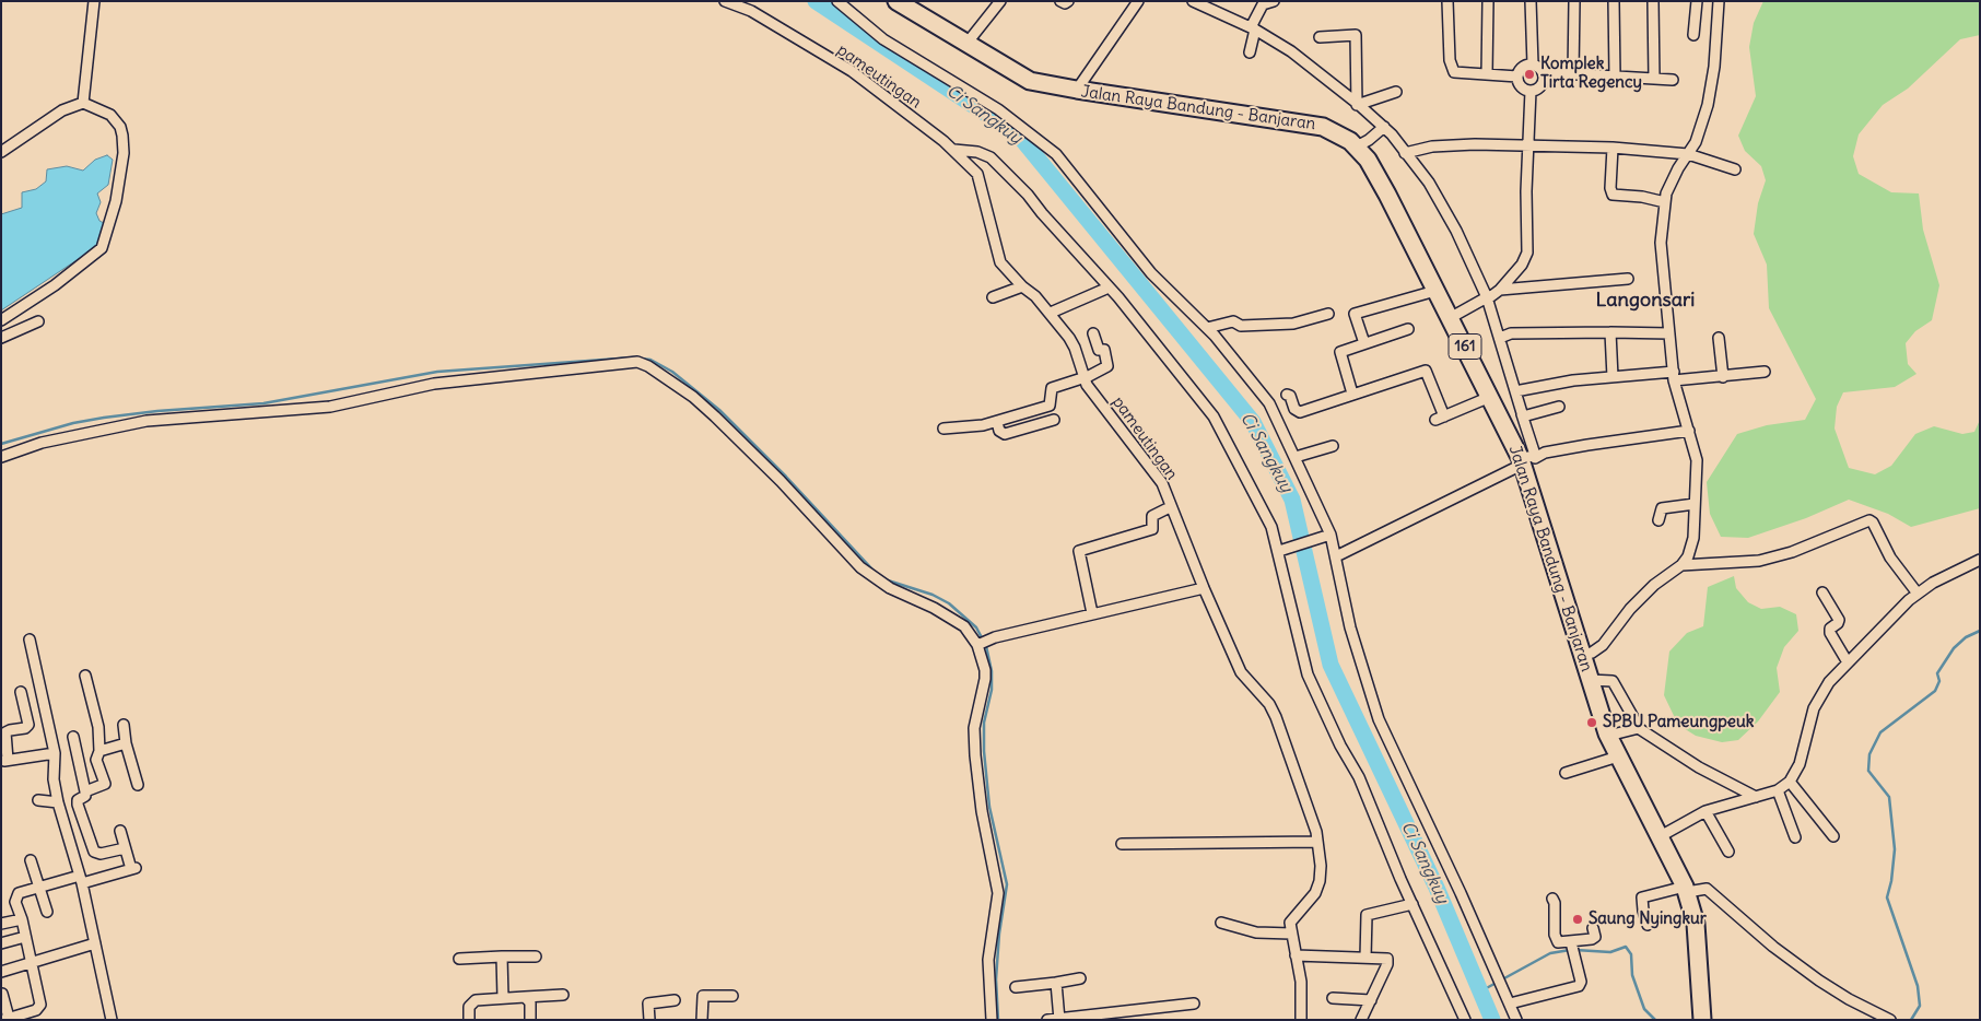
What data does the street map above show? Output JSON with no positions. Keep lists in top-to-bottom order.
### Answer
{
  "streets": {
    "main road": ["Jalan Raya Bandung - Banjaran", "161"],
    "street": ["pameutingan"]
  },
  "districts": ["Langonsari"],
  "water": ["Ci Sangkuy"],
  "places": ["Komplek Tirta Regency", "SPBU Pameungpeuk", "Saung Nyingkur"]
}
